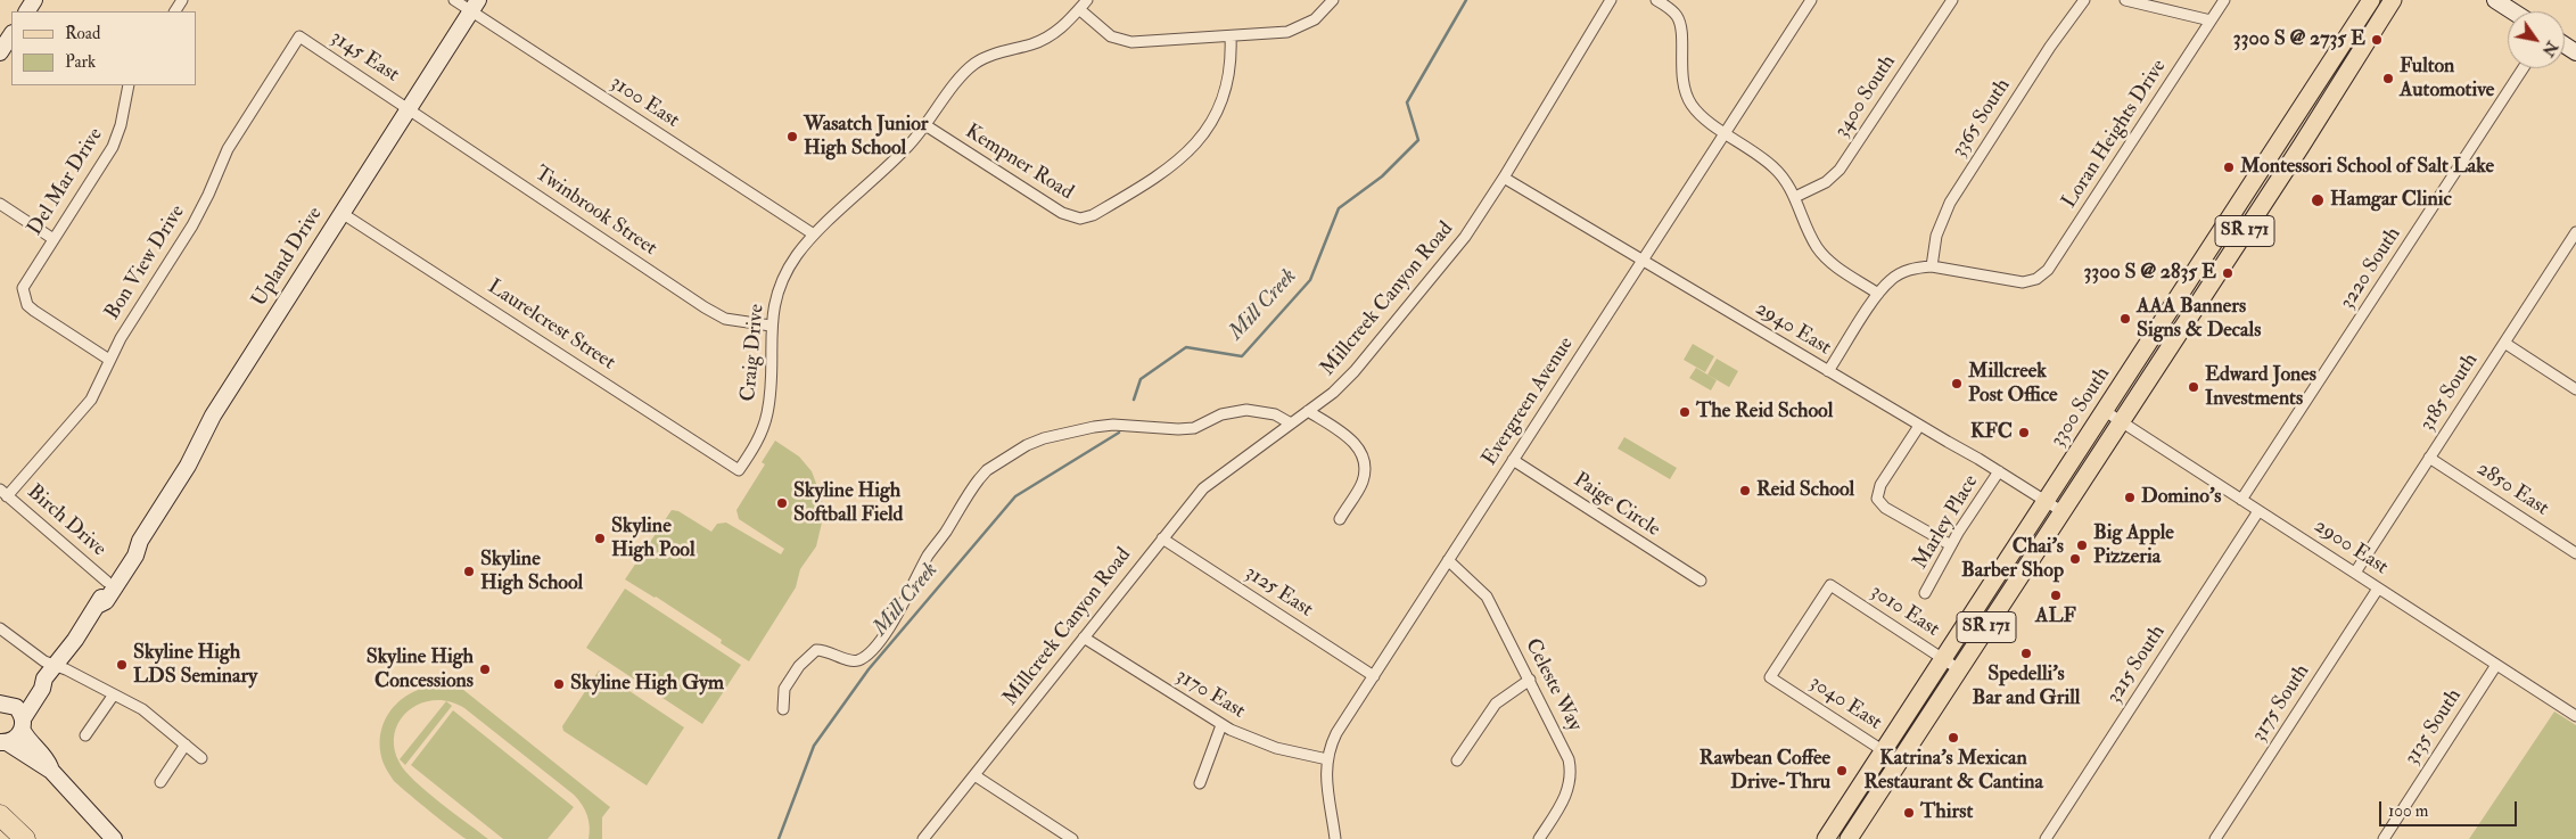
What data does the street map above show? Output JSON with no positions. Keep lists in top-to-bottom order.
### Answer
{
  "streets": {
    "main road": ["SR 171", "3300 South"],
    "street": [
      "3145 East",
      "3400 South",
      "3100 East",
      "3365 South",
      "Loran Heights Drive",
      "Kempner Road",
      "Del Mar Drive",
      "Twinbrook Street",
      "Upland Drive",
      "Bon View Drive",
      "3220 South",
      "Millcreek Canyon Road",
      "Laurelcrest Street",
      "2940 East",
      "Craig Drive",
      "3185 South",
      "Evergreen Avenue",
      "2850 East",
      "Paige Circle",
      "Birch Drive",
      "Marley Place",
      "2900 East",
      "3125 East",
      "3010 East",
      "3215 South",
      "Celeste Way",
      "3170 East",
      "3040 East",
      "3175 South",
      "3135 South"
    ]
  },
  "crossings": [
    ["3145 East", "Twinbrook Street"],
    ["3145 East", "Upland Drive"],
    ["3145 East", "Bon View Drive"],
    ["3100 East", "Upland Drive"],
    ["3100 East", "Craig Drive"],
    ["3365 South", "Loran Heights Drive"],
    ["Kempner Road", "Craig Drive"],
    ["Del Mar Drive", "Bon View Drive"],
    ["Twinbrook Street", "Upland Drive"],
    ["Twinbrook Street", "Craig Drive"],
    ["Upland Drive", "Laurelcrest Street"],
    ["Upland Drive", "Birch Drive"],
    ["Bon View Drive", "Birch Drive"],
    ["3220 South", "2900 East"],
    ["Millcreek Canyon Road", "2940 East"],
    ["Millcreek Canyon Road", "3125 East"],
    ["Millcreek Canyon Road", "3170 East"],
    ["Laurelcrest Street", "Craig Drive"],
    ["2940 East", "Evergreen Avenue"],
    ["2940 East", "3300 South"],
    ["2940 East", "Marley Place"],
    ["3185 South", "2850 East"],
    ["3185 South", "2900 East"],
    ["Evergreen Avenue", "Paige Circle"],
    ["Evergreen Avenue", "3125 East"],
    ["Evergreen Avenue", "Celeste Way"],
    ["Evergreen Avenue", "3170 East"],
    ["3300 South", "2900 East"],
    ["3300 South", "3010 East"],
    ["3300 South", "3040 East"],
    ["2900 East", "3215 South"],
    ["2900 East", "3175 South"],
    ["2900 East", "3135 South"],
    ["3010 East", "3040 East"]
  ],
  "water": ["Mill Creek"],
  "places": [
    "3300 S @ 2735 E",
    "Fulton Automotive",
    "Wasatch Junior High School",
    "Montessori School of Salt Lake",
    "Hamgar Clinic",
    "3300 S @ 2835 E",
    "AAA Banners Signs & Decals",
    "Millcreek Post Office",
    "Edward Jones Investments",
    "The Reid School",
    "KFC",
    "Reid School",
    "Domino's",
    "Skyline High Softball Field",
    "Skyline High Pool",
    "Big Apple Pizzeria",
    "Chai's Barber Shop",
    "Skyline High School",
    "ALF",
    "Spedelli's Bar and Grill",
    "Skyline High LDS Seminary",
    "Skyline High Concessions",
    "Skyline High Gym",
    "Katrina's Mexican Restaurant & Cantina",
    "Rawbean Coffee Drive-Thru",
    "Thirst"
  ],
  "legend": ["Road", "Park"],
  "scale_bar": "100 m",
  "north": "bottom right"
}
